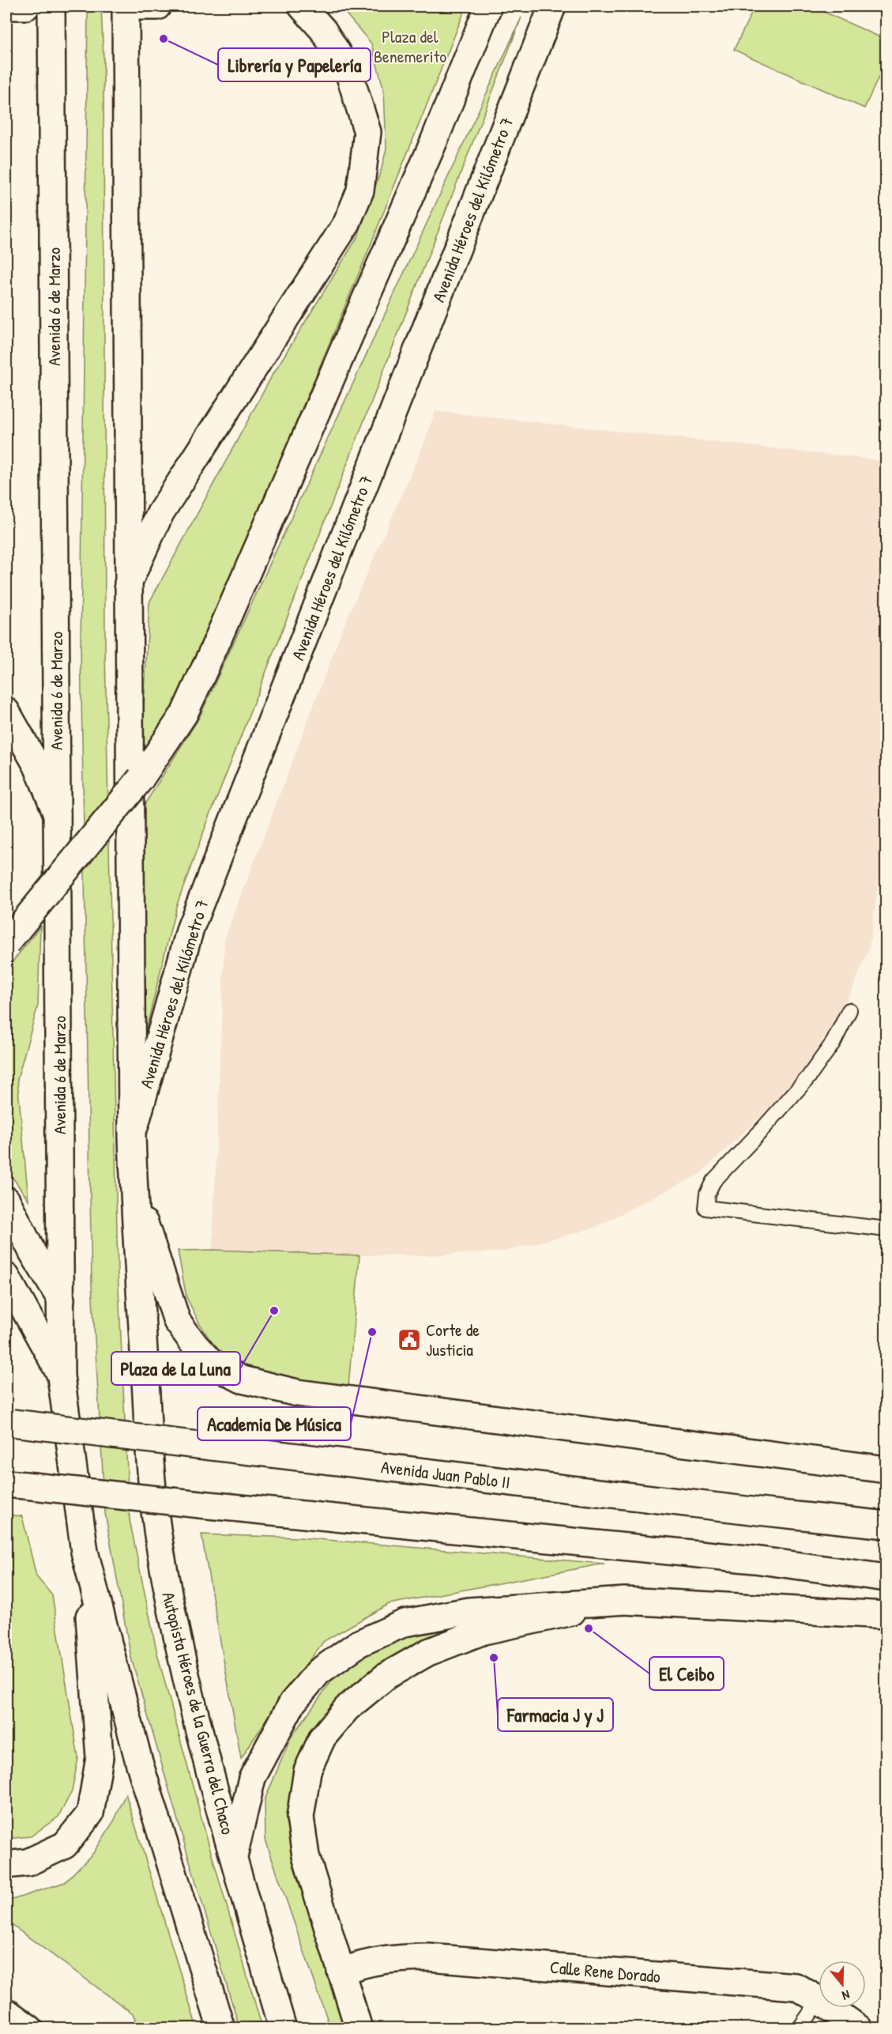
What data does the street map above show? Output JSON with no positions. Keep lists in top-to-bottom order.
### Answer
{
  "streets": {
    "main road": [
      "Avenida Héroes del Kilómetro 7",
      "Avenida 6 de Marzo",
      "Avenida Juan Pablo II",
      "Autopista Héroes de la Guerra del Chaco",
      "Calle Rene Dorado"
    ]
  },
  "parks": ["Plaza del Benemerito"],
  "places": {
    "other": [
      "Librería y Papelería",
      "Plaza de La Luna",
      "Academia De Música",
      "El Ceibo",
      "Farmacia J y J"
    ],
    "public building": ["Corte de Justicia"]
  },
  "north": "bottom"
}
